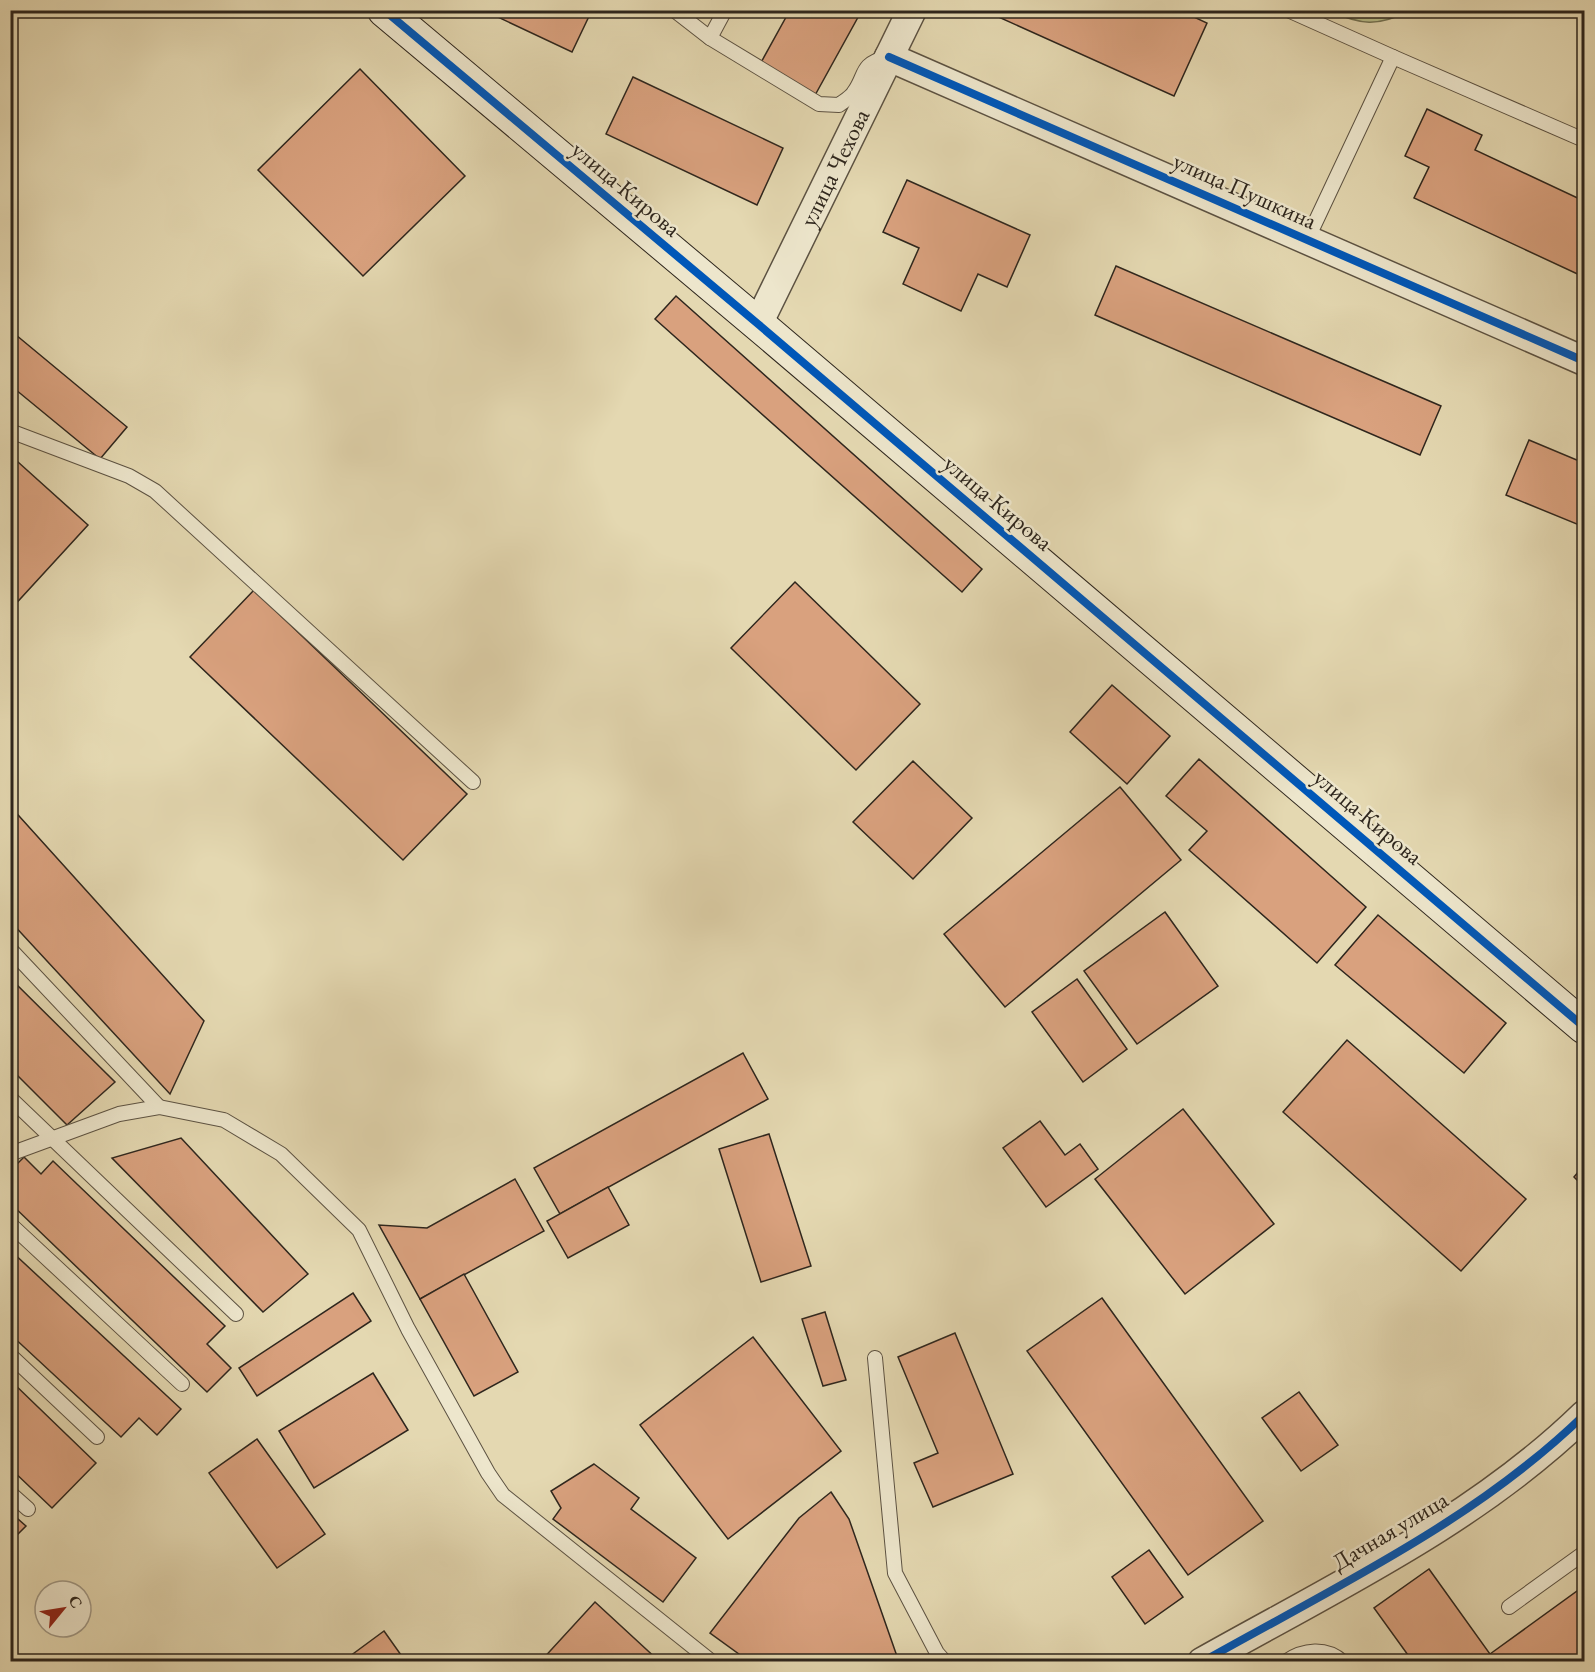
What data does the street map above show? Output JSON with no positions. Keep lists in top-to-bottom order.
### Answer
{
  "streets": {
    "street": [
      "улица Чехова",
      "улица Кирова",
      "улица Пушкина",
      "Дачная улица"
    ]
  },
  "crossings": [
    ["улица Чехова", "улица Кирова"],
    ["улица Чехова", "улица Пушкина"]
  ],
  "north": "top right"
}
